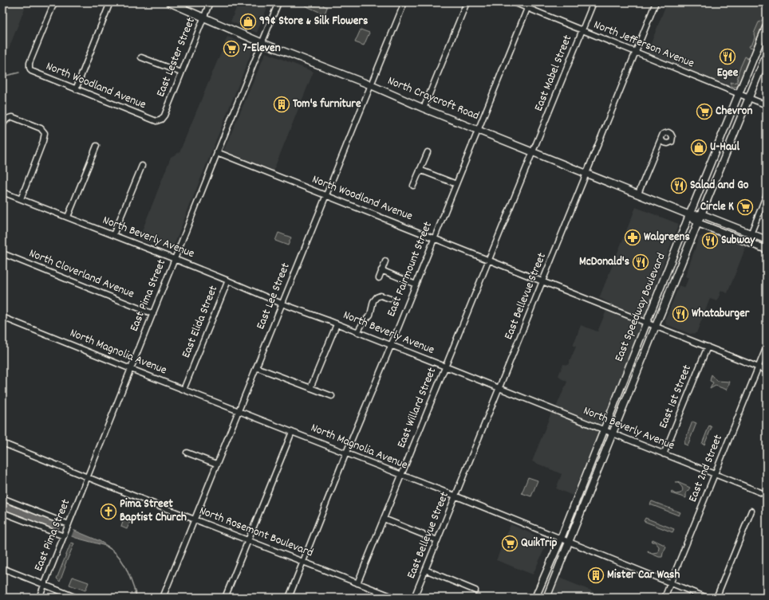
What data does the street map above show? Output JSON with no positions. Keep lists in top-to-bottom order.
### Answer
{
  "streets": {
    "main road": ["North Craycroft Road", "East Speedway Boulevard"],
    "street": [
      "North Jefferson Avenue",
      "East Lester Street",
      "East Mabel Street",
      "North Woodland Avenue",
      "North Beverly Avenue",
      "East Fairmount Street",
      "North Cloverland Avenue",
      "East Pima Street",
      "East Lee Street",
      "East Bellevue Street",
      "East Elida Street",
      "North Magnolia Avenue",
      "East 1st Street",
      "East Willard Street",
      "East 2nd Street",
      "North Rosemont Boulevard"
    ]
  },
  "crossings": [
    ["North Jefferson Avenue", "East Mabel Street"],
    ["North Jefferson Avenue", "East Fairmount Street"],
    ["North Jefferson Avenue", "East Bellevue Street"],
    ["North Jefferson Avenue", "East Speedway Boulevard"],
    ["East Lester Street", "North Woodland Avenue"],
    ["East Lester Street", "North Craycroft Road"],
    ["East Mabel Street", "North Craycroft Road"],
    ["East Mabel Street", "East Willard Street"],
    ["North Woodland Avenue", "East Fairmount Street"],
    ["North Woodland Avenue", "East Pima Street"],
    ["North Woodland Avenue", "East Lee Street"],
    ["North Woodland Avenue", "East Bellevue Street"],
    ["North Woodland Avenue", "East Speedway Boulevard"],
    ["North Woodland Avenue", "East 1st Street"],
    ["North Woodland Avenue", "East Willard Street"],
    ["North Woodland Avenue", "East 2nd Street"],
    ["North Craycroft Road", "East Fairmount Street"],
    ["North Craycroft Road", "East Pima Street"],
    ["North Craycroft Road", "East Lee Street"],
    ["North Craycroft Road", "East Bellevue Street"],
    ["North Craycroft Road", "East Speedway Boulevard"],
    ["North Craycroft Road", "East Willard Street"],
    ["North Beverly Avenue", "East Fairmount Street"],
    ["North Beverly Avenue", "East Pima Street"],
    ["North Beverly Avenue", "East Lee Street"],
    ["North Beverly Avenue", "East Bellevue Street"],
    ["North Beverly Avenue", "East Speedway Boulevard"],
    ["North Beverly Avenue", "East Elida Street"],
    ["North Beverly Avenue", "East 1st Street"],
    ["North Beverly Avenue", "East Willard Street"],
    ["North Beverly Avenue", "East 2nd Street"],
    ["East Fairmount Street", "North Magnolia Avenue"],
    ["East Fairmount Street", "North Rosemont Boulevard"],
    ["North Cloverland Avenue", "East Pima Street"],
    ["East Pima Street", "North Magnolia Avenue"],
    ["East Pima Street", "North Rosemont Boulevard"],
    ["East Lee Street", "North Magnolia Avenue"],
    ["East Lee Street", "North Rosemont Boulevard"],
    ["East Bellevue Street", "North Magnolia Avenue"],
    ["East Speedway Boulevard", "North Magnolia Avenue"],
    ["East Elida Street", "North Magnolia Avenue"],
    ["North Magnolia Avenue", "East Willard Street"],
    ["North Magnolia Avenue", "East 2nd Street"],
    ["East Willard Street", "North Rosemont Boulevard"]
  ],
  "places": {
    "shop": ["99¢ Store & Silk Flowers", "U-Haul"],
    "supermarket": [
      "7-Eleven",
      "Chevron",
      "Circle K",
      "QuikTrip"
    ],
    "restaurant": [
      "Egee",
      "Salad and Go",
      "Subway",
      "McDonald's",
      "Whataburger"
    ],
    "building": ["Tom's furniture", "Mister Car Wash"],
    "pharmacy": ["Walgreens"],
    "church": ["Pima Street Baptist Church"]
  }
}
